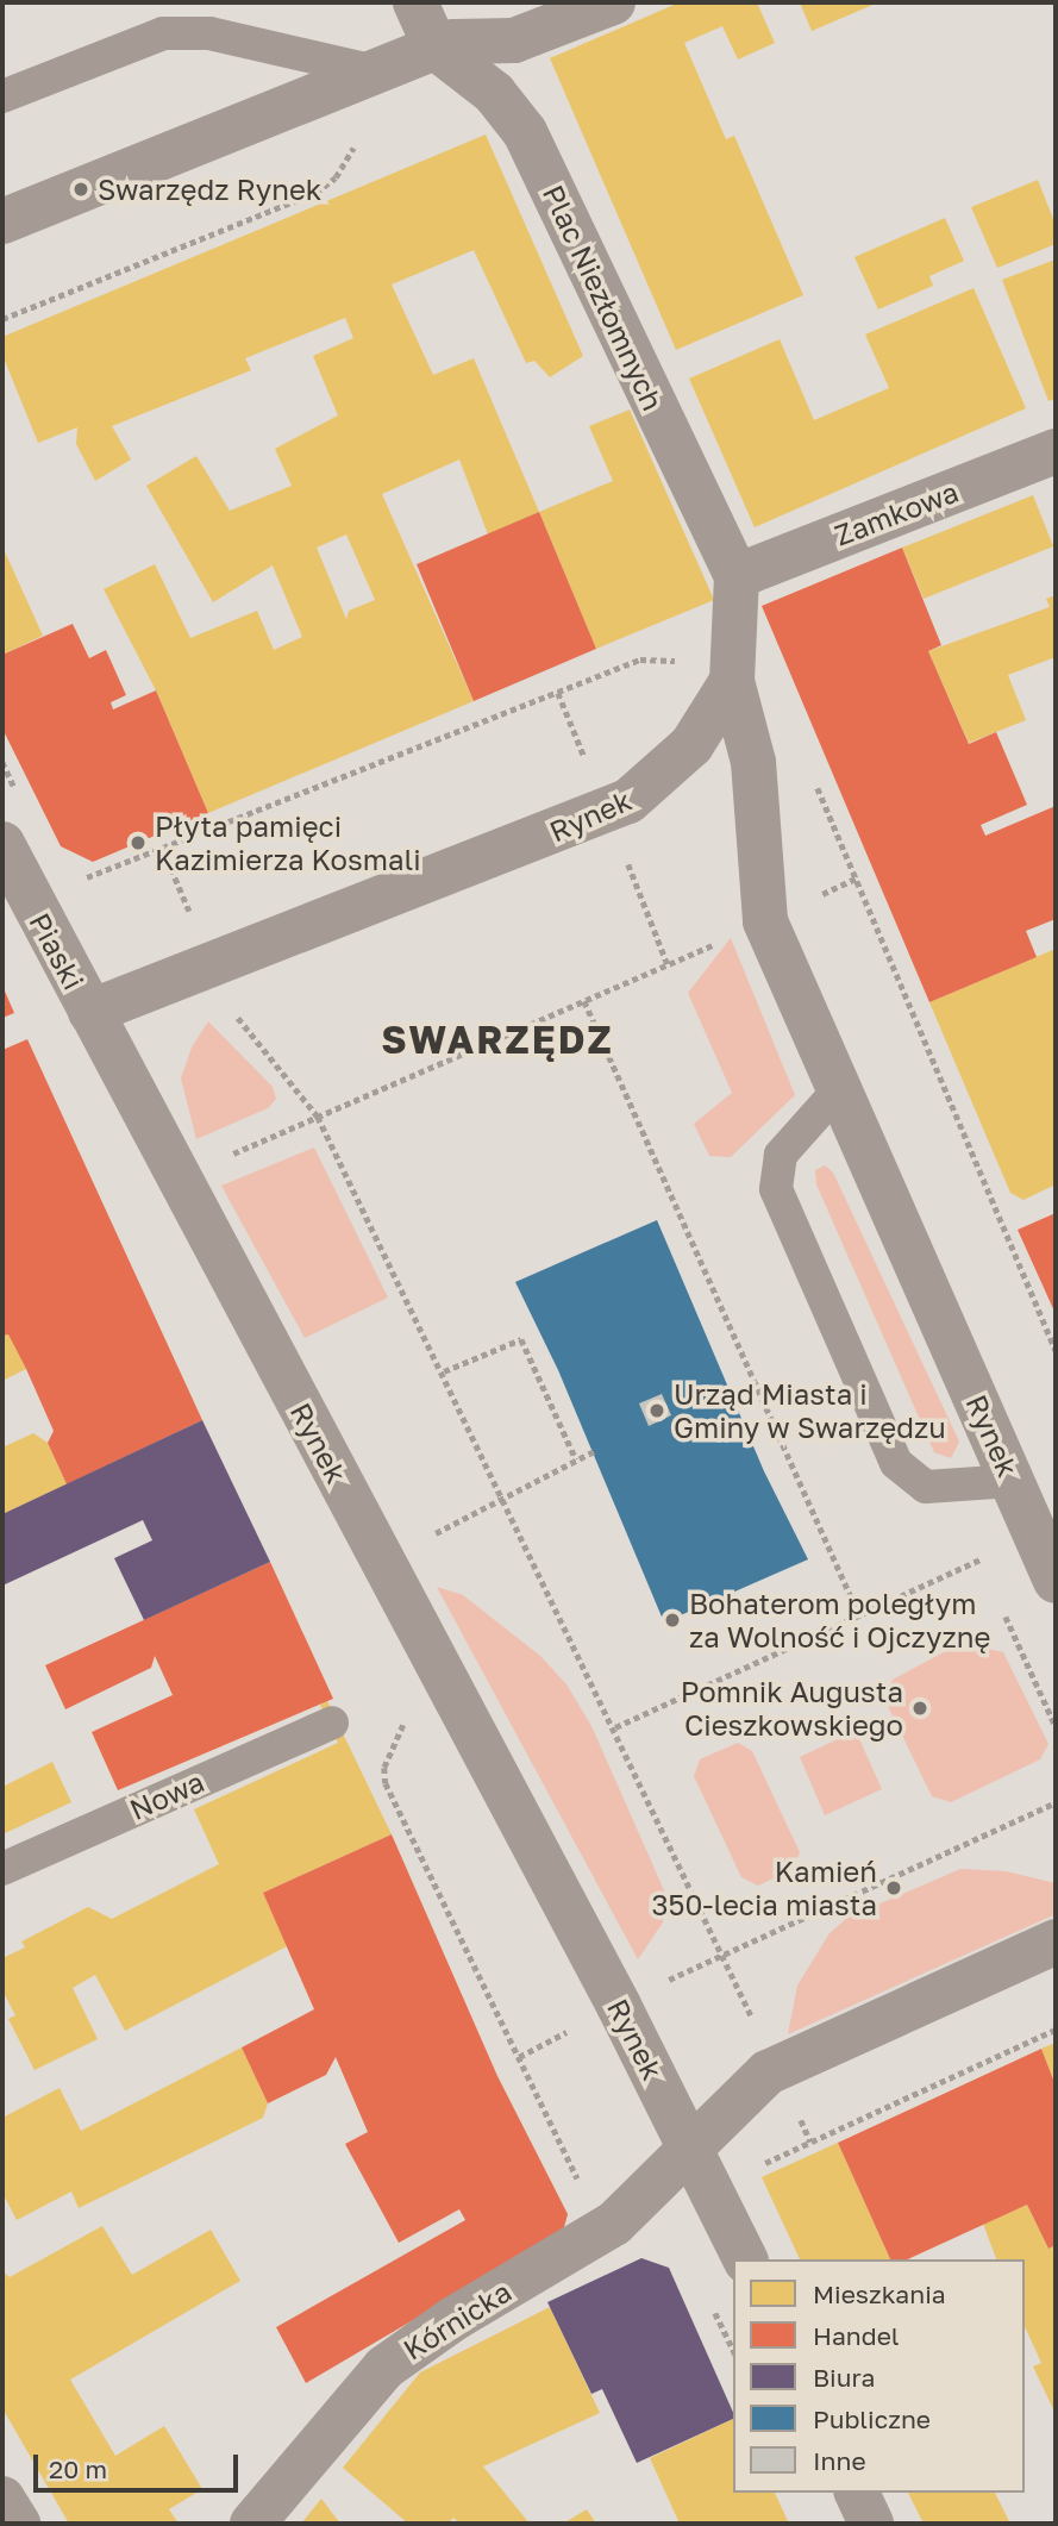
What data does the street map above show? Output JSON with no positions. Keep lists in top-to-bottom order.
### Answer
{
  "streets": {
    "street": [
      "Plac Niezłomnych",
      "Zamkowa",
      "Rynek",
      "Piaski",
      "Kórnicka"
    ],
    "lane": ["Nowa"]
  },
  "crossings": [
    ["Plac Niezłomnych", "Zamkowa"],
    ["Plac Niezłomnych", "Rynek"],
    ["Zamkowa", "Rynek"],
    ["Rynek", "Piaski"],
    ["Rynek", "Kórnicka"]
  ],
  "districts": ["SWARZĘDZ"],
  "places": [
    "Swarzędz Rynek",
    "Płyta pamięci Kazimierza Kosmali",
    "Urząd Miasta i Gminy w Swarzędzu",
    "Bohaterom poległym za Wolność i Ojczyznę",
    "Pomnik Augusta Cieszkowskiego",
    "Kamień 350-lecia miasta"
  ],
  "legend": [
    "Mieszkania",
    "Handel",
    "Biura",
    "Publiczne",
    "Inne"
  ],
  "scale_bar": "20 m"
}
